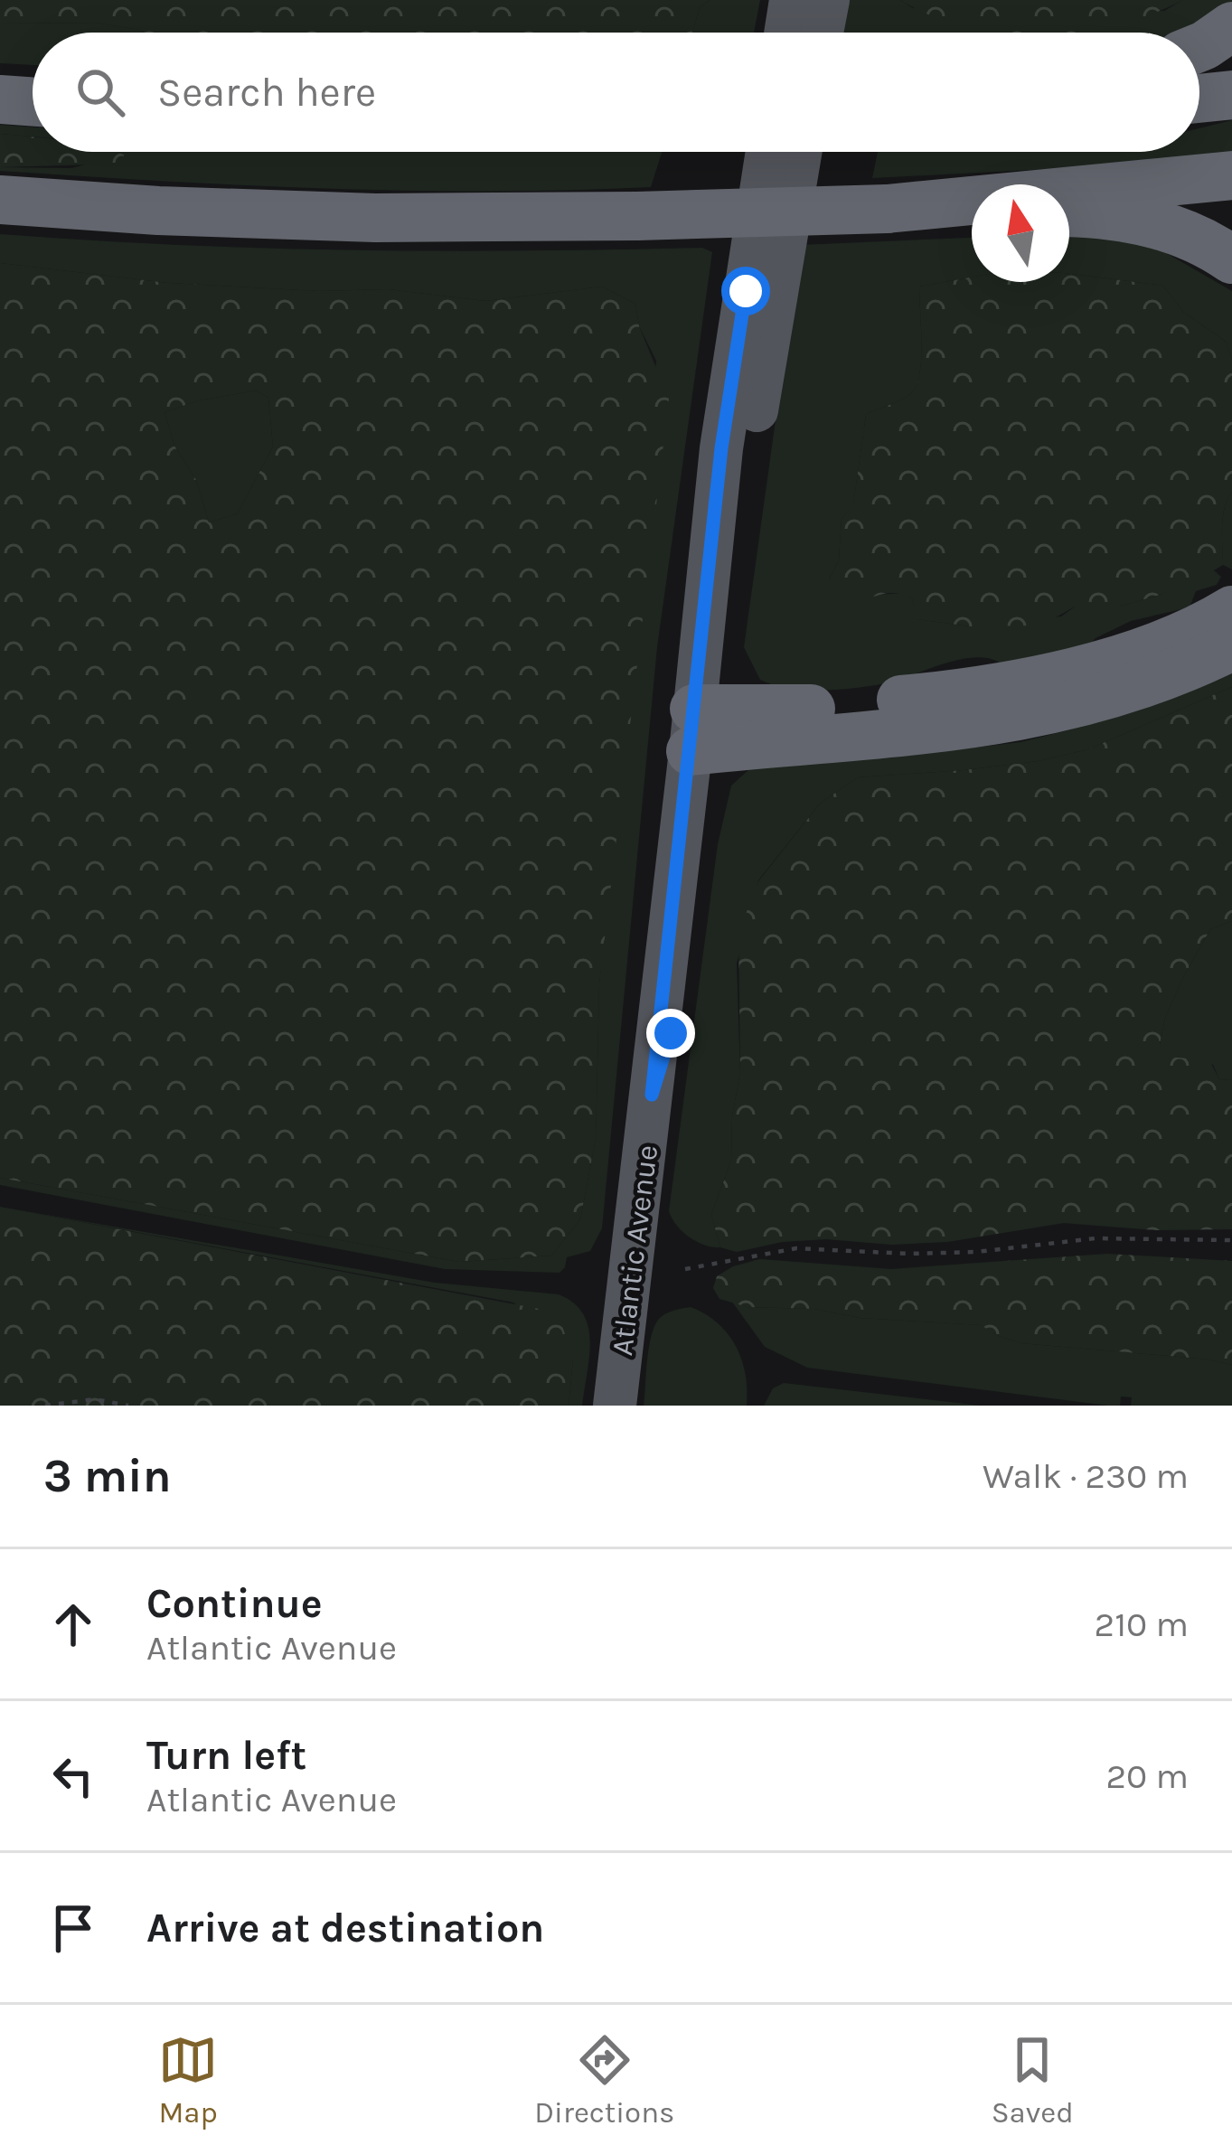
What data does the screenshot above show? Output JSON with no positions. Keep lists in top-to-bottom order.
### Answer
{
  "streets": {
    "main road": ["Atlantic Avenue"]
  },
  "north": "top",
  "page": {
    "search": "Search here",
    "heading": ["3 min", "Walk · 230 m"],
    "list": [
      ["Continue", "Atlantic Avenue", "210 m"],
      ["Turn left", "Atlantic Avenue", "20 m"],
      "Arrive at destination"
    ],
    "nav": ["Map", "Directions", "Saved"]
  }
}
